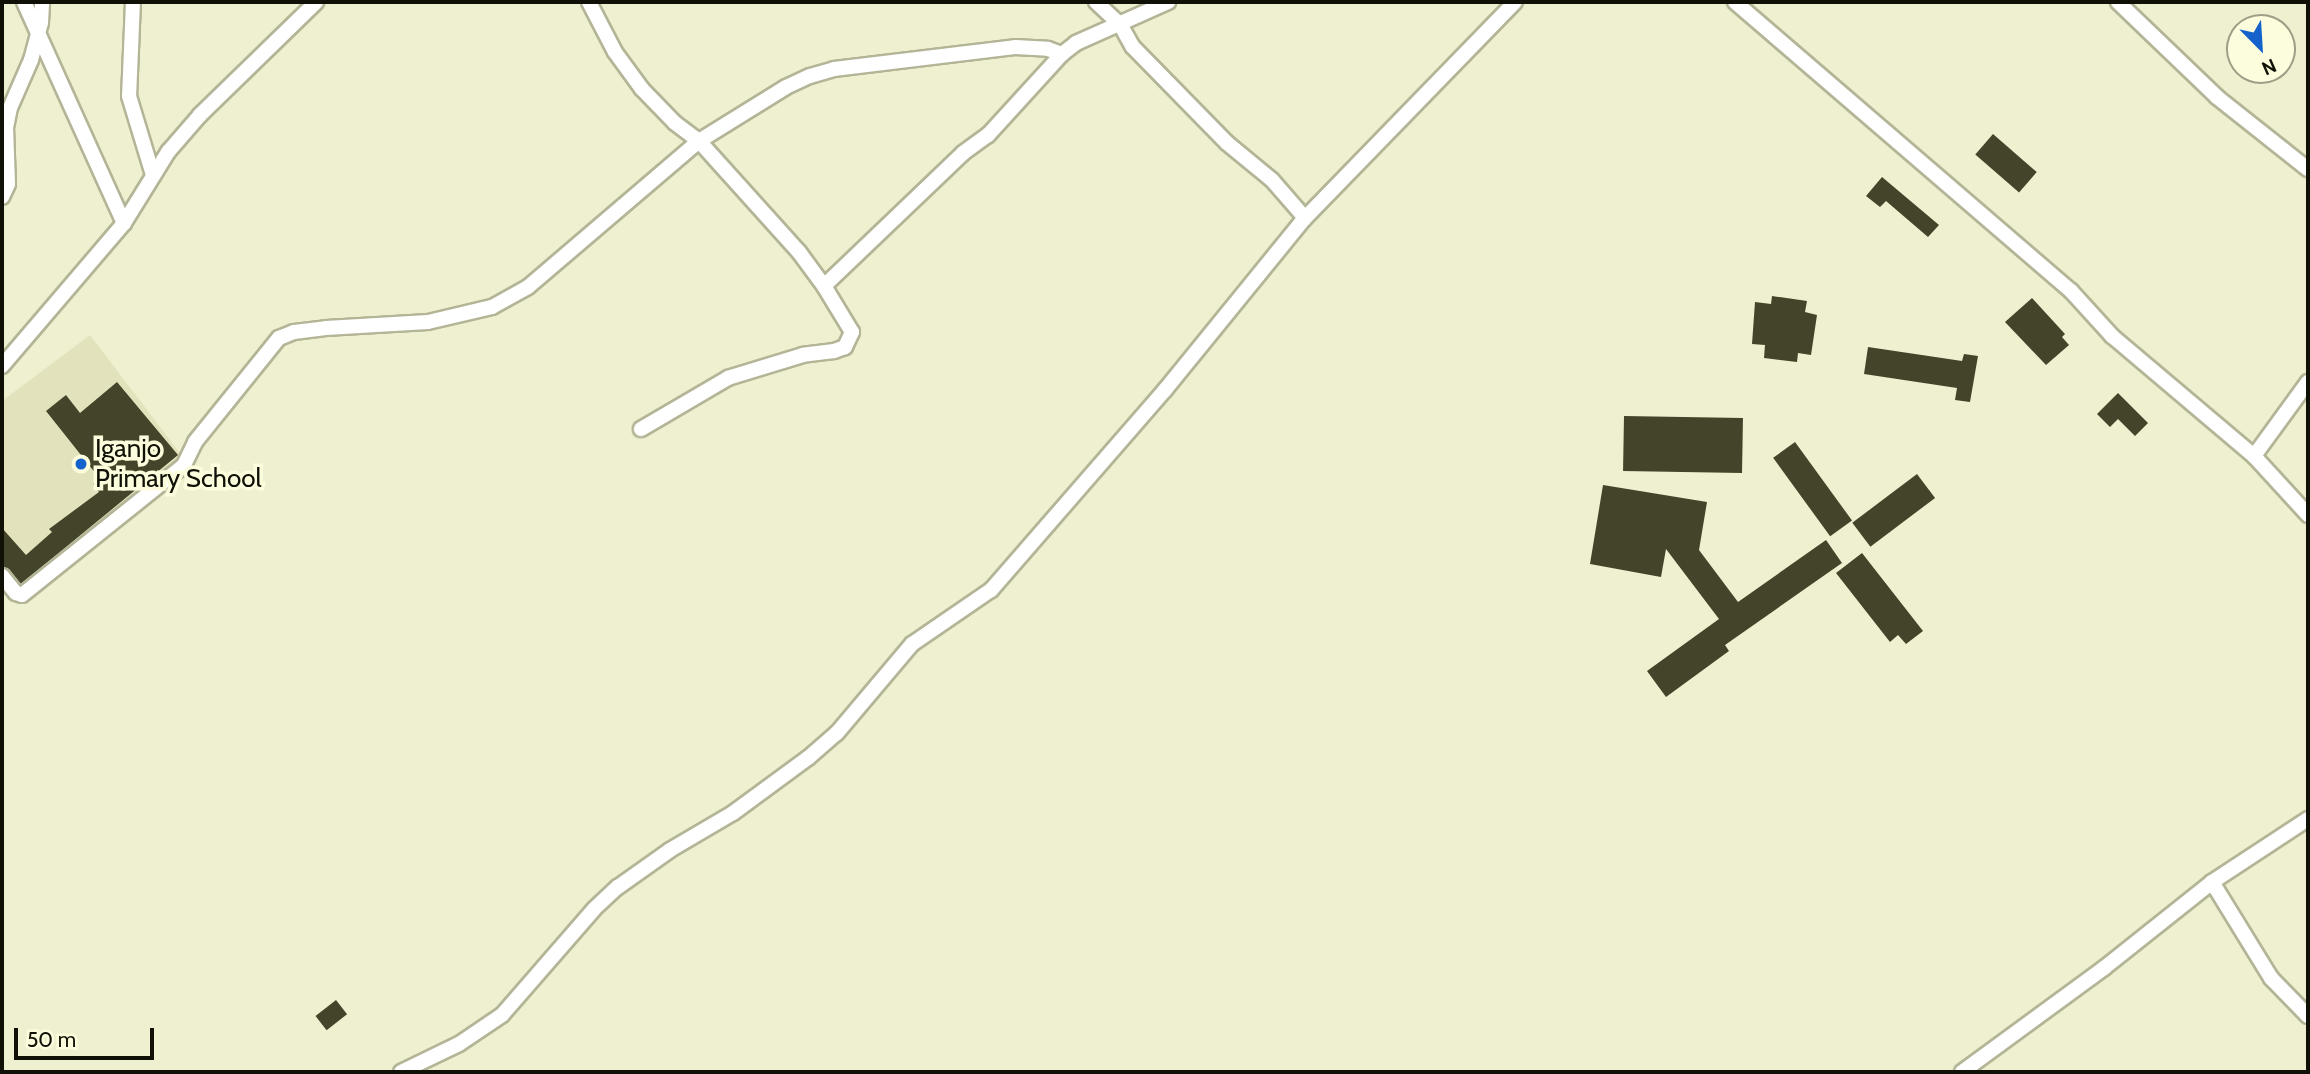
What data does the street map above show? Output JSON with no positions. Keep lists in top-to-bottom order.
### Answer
{
  "places": ["Iganjo Primary School"],
  "scale_bar": "50 m",
  "north": "bottom right"
}
